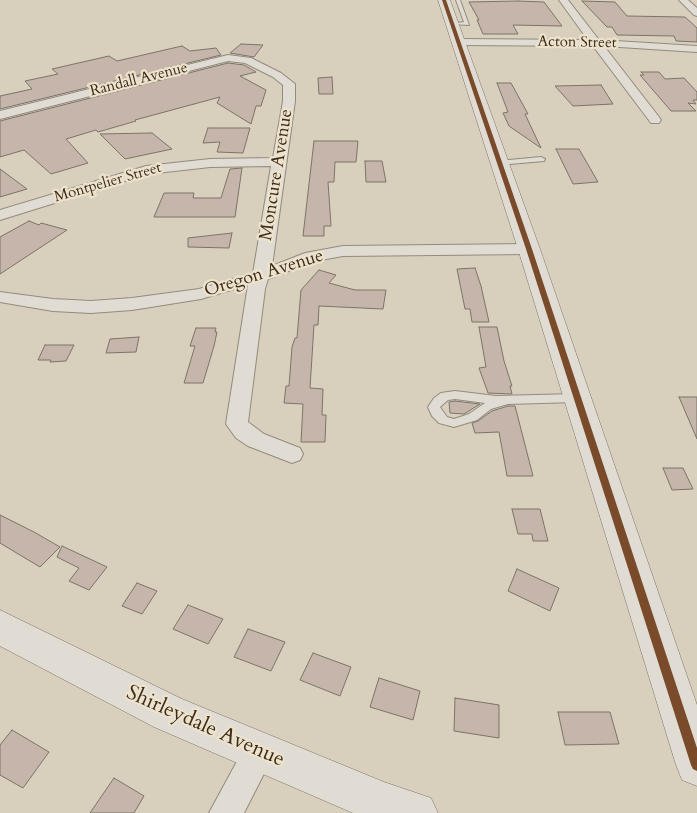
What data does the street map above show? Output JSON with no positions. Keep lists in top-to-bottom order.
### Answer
{
  "streets": {
    "main road": ["Shirleydale Avenue"],
    "street": [
      "Acton Street",
      "Randall Avenue",
      "Moncure Avenue",
      "Montpelier Street",
      "Oregon Avenue"
    ]
  },
  "crossings": [
    ["Randall Avenue", "Moncure Avenue"],
    ["Moncure Avenue", "Montpelier Street"],
    ["Moncure Avenue", "Oregon Avenue"]
  ]
}
